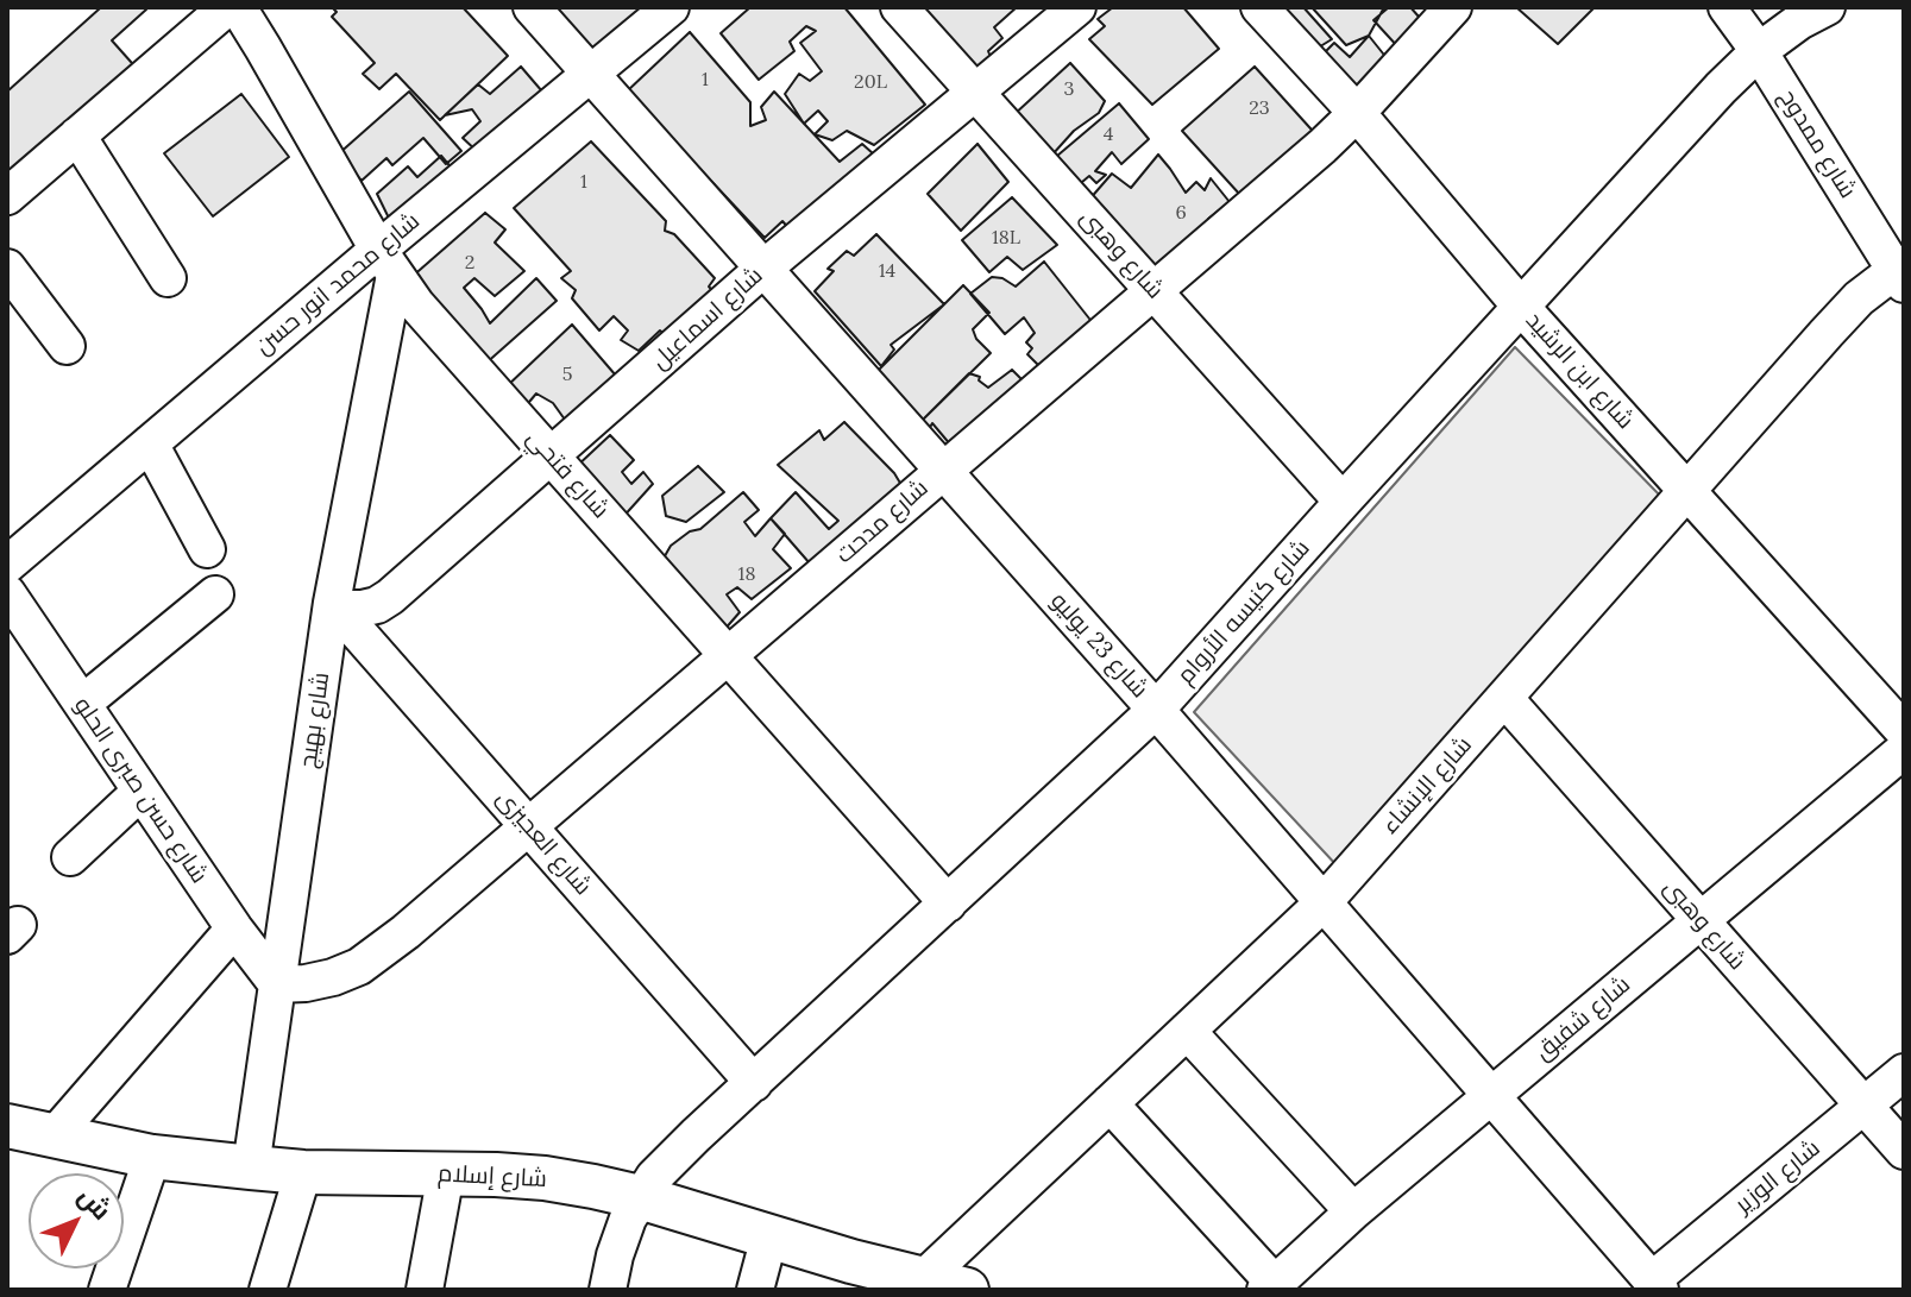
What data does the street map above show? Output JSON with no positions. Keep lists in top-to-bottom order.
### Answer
{
  "streets": {
    "street": [
      "شارع ممدوح",
      "شارع وهبى",
      "شارع محمد انور حسن",
      "شارع اسماعيل",
      "شارع ابن الرشيد",
      "شارع فتحي",
      "شارع مدحت",
      "شارع كنيسه الأروام",
      "شارع 23 يوليو",
      "شارع بهيج",
      "شارع الإنشاء",
      "شارع حسن صبرى الحلو",
      "شارع العجيزى",
      "شارع شفيق",
      "شارع إسلام",
      "شارع الوزير"
    ]
  },
  "crossings": [
    ["شارع ممدوح", "شارع كنيسه الأروام"],
    ["شارع ممدوح", "شارع الإنشاء"],
    ["شارع وهبى", "شارع اسماعيل"],
    ["شارع وهبى", "شارع مدحت"],
    ["شارع وهبى", "شارع كنيسه الأروام"],
    ["شارع وهبى", "شارع الإنشاء"],
    ["شارع وهبى", "شارع شفيق"],
    ["شارع وهبى", "شارع الوزير"],
    ["شارع محمد انور حسن", "شارع فتحي"],
    ["شارع محمد انور حسن", "شارع 23 يوليو"],
    ["شارع محمد انور حسن", "شارع بهيج"],
    ["شارع اسماعيل", "شارع فتحي"],
    ["شارع اسماعيل", "شارع 23 يوليو"],
    ["شارع اسماعيل", "شارع بهيج"],
    ["شارع اسماعيل", "شارع العجيزى"],
    ["شارع ابن الرشيد", "شارع مدحت"],
    ["شارع ابن الرشيد", "شارع كنيسه الأروام"],
    ["شارع ابن الرشيد", "شارع الإنشاء"],
    ["شارع فتحي", "شارع مدحت"],
    ["شارع فتحي", "شارع كنيسه الأروام"],
    ["شارع فتحي", "شارع بهيج"],
    ["شارع مدحت", "شارع 23 يوليو"],
    ["شارع مدحت", "شارع بهيج"],
    ["شارع مدحت", "شارع حسن صبرى الحلو"],
    ["شارع مدحت", "شارع العجيزى"],
    ["شارع كنيسه الأروام", "شارع 23 يوليو"],
    ["شارع كنيسه الأروام", "شارع العجيزى"],
    ["شارع كنيسه الأروام", "شارع إسلام"],
    ["شارع 23 يوليو", "شارع الإنشاء"],
    ["شارع 23 يوليو", "شارع شفيق"],
    ["شارع 23 يوليو", "شارع الوزير"],
    ["شارع بهيج", "شارع حسن صبرى الحلو"],
    ["شارع بهيج", "شارع العجيزى"],
    ["شارع بهيج", "شارع إسلام"],
    ["شارع الإنشاء", "شارع إسلام"]
  ],
  "house_numbers": [
    "1",
    "20L",
    "3",
    "23",
    "4",
    "1",
    "6",
    "18L",
    "2",
    "14",
    "5",
    "18"
  ],
  "north": "top right"
}
